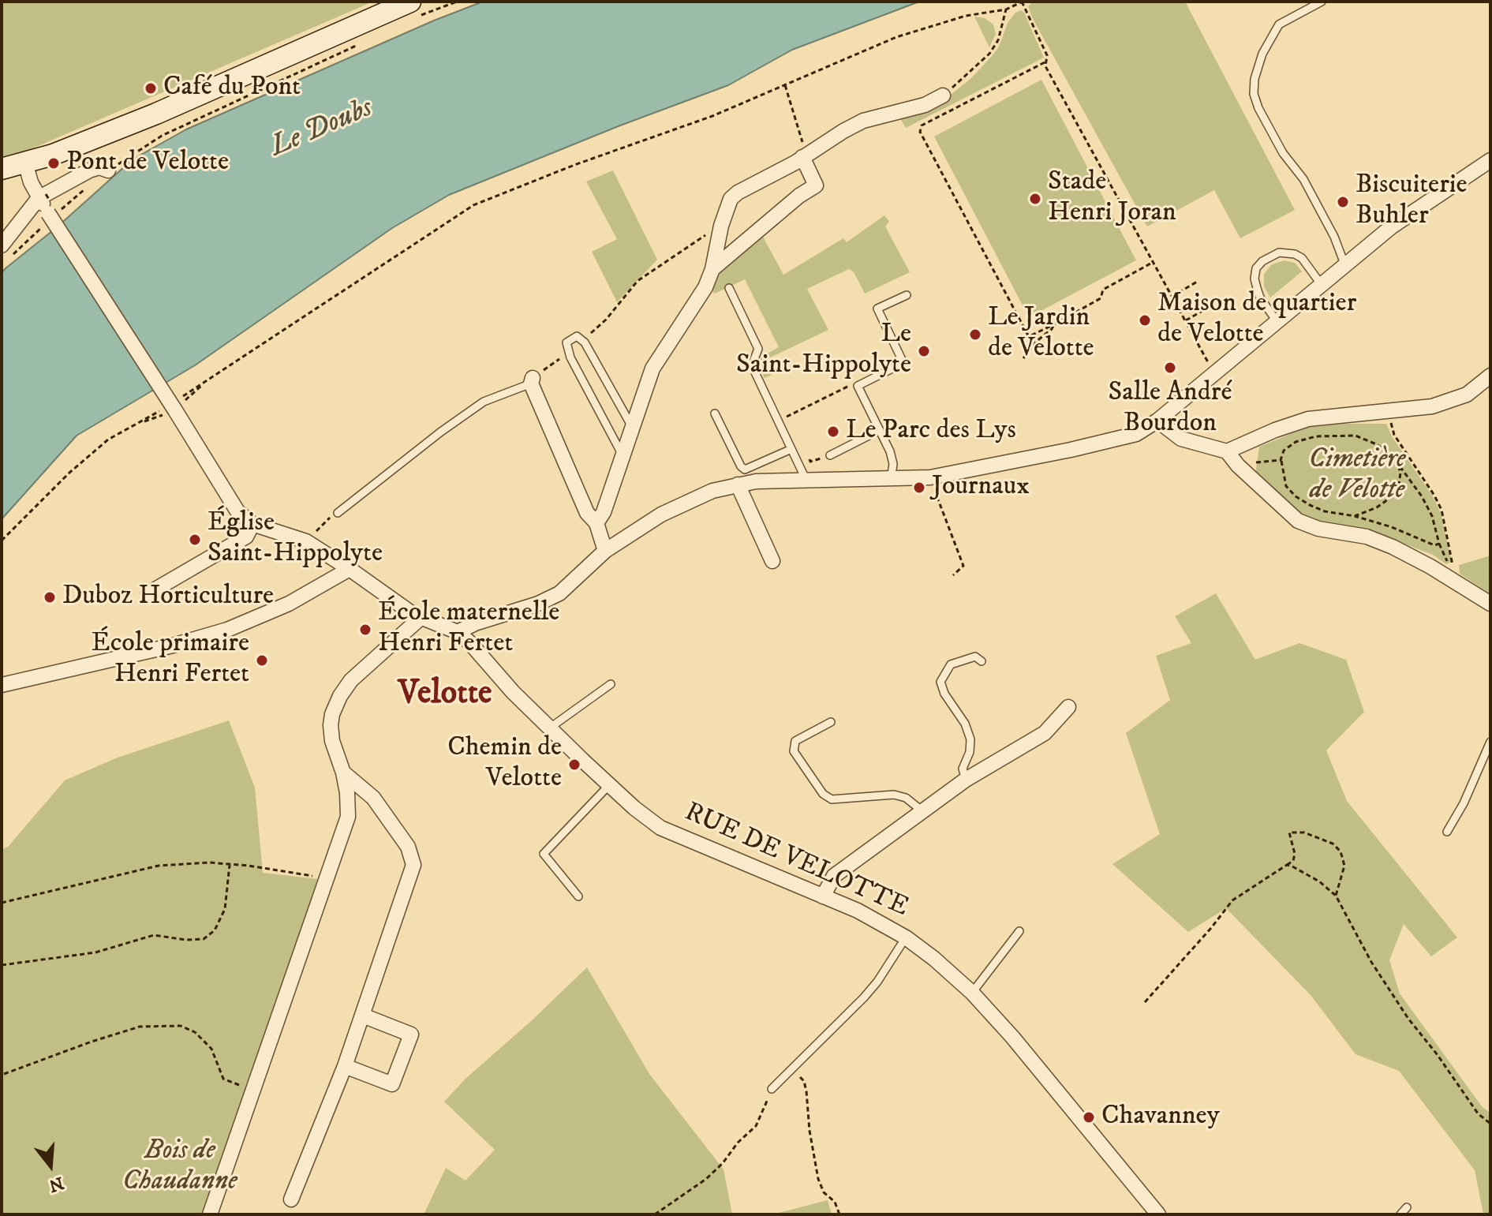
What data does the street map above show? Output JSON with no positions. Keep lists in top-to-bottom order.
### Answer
{
  "streets": {
    "street": ["RUE DE VELOTTE"]
  },
  "districts": ["Velotte"],
  "water": ["Le Doubs"],
  "parks": ["Cimetière de Velotte", "Bois de Chaudanne"],
  "places": [
    "Café du Pont",
    "Pont de Velotte",
    "Stade Henri Joran",
    "Biscuiterie Buhler",
    "Maison de quartier de Velotte",
    "Le Jardin de Velotte",
    "Le Saint-Hippolyte",
    "Salle André Bourdon",
    "Le Parc des Lys",
    "Journaux",
    "Église Saint-Hippolyte",
    "Duboz Horticulture",
    "École maternelle Henri Fertet",
    "École primaire Henri Fertet",
    "Chemin de Velotte",
    "Chavanney"
  ],
  "north": "bottom"
}
